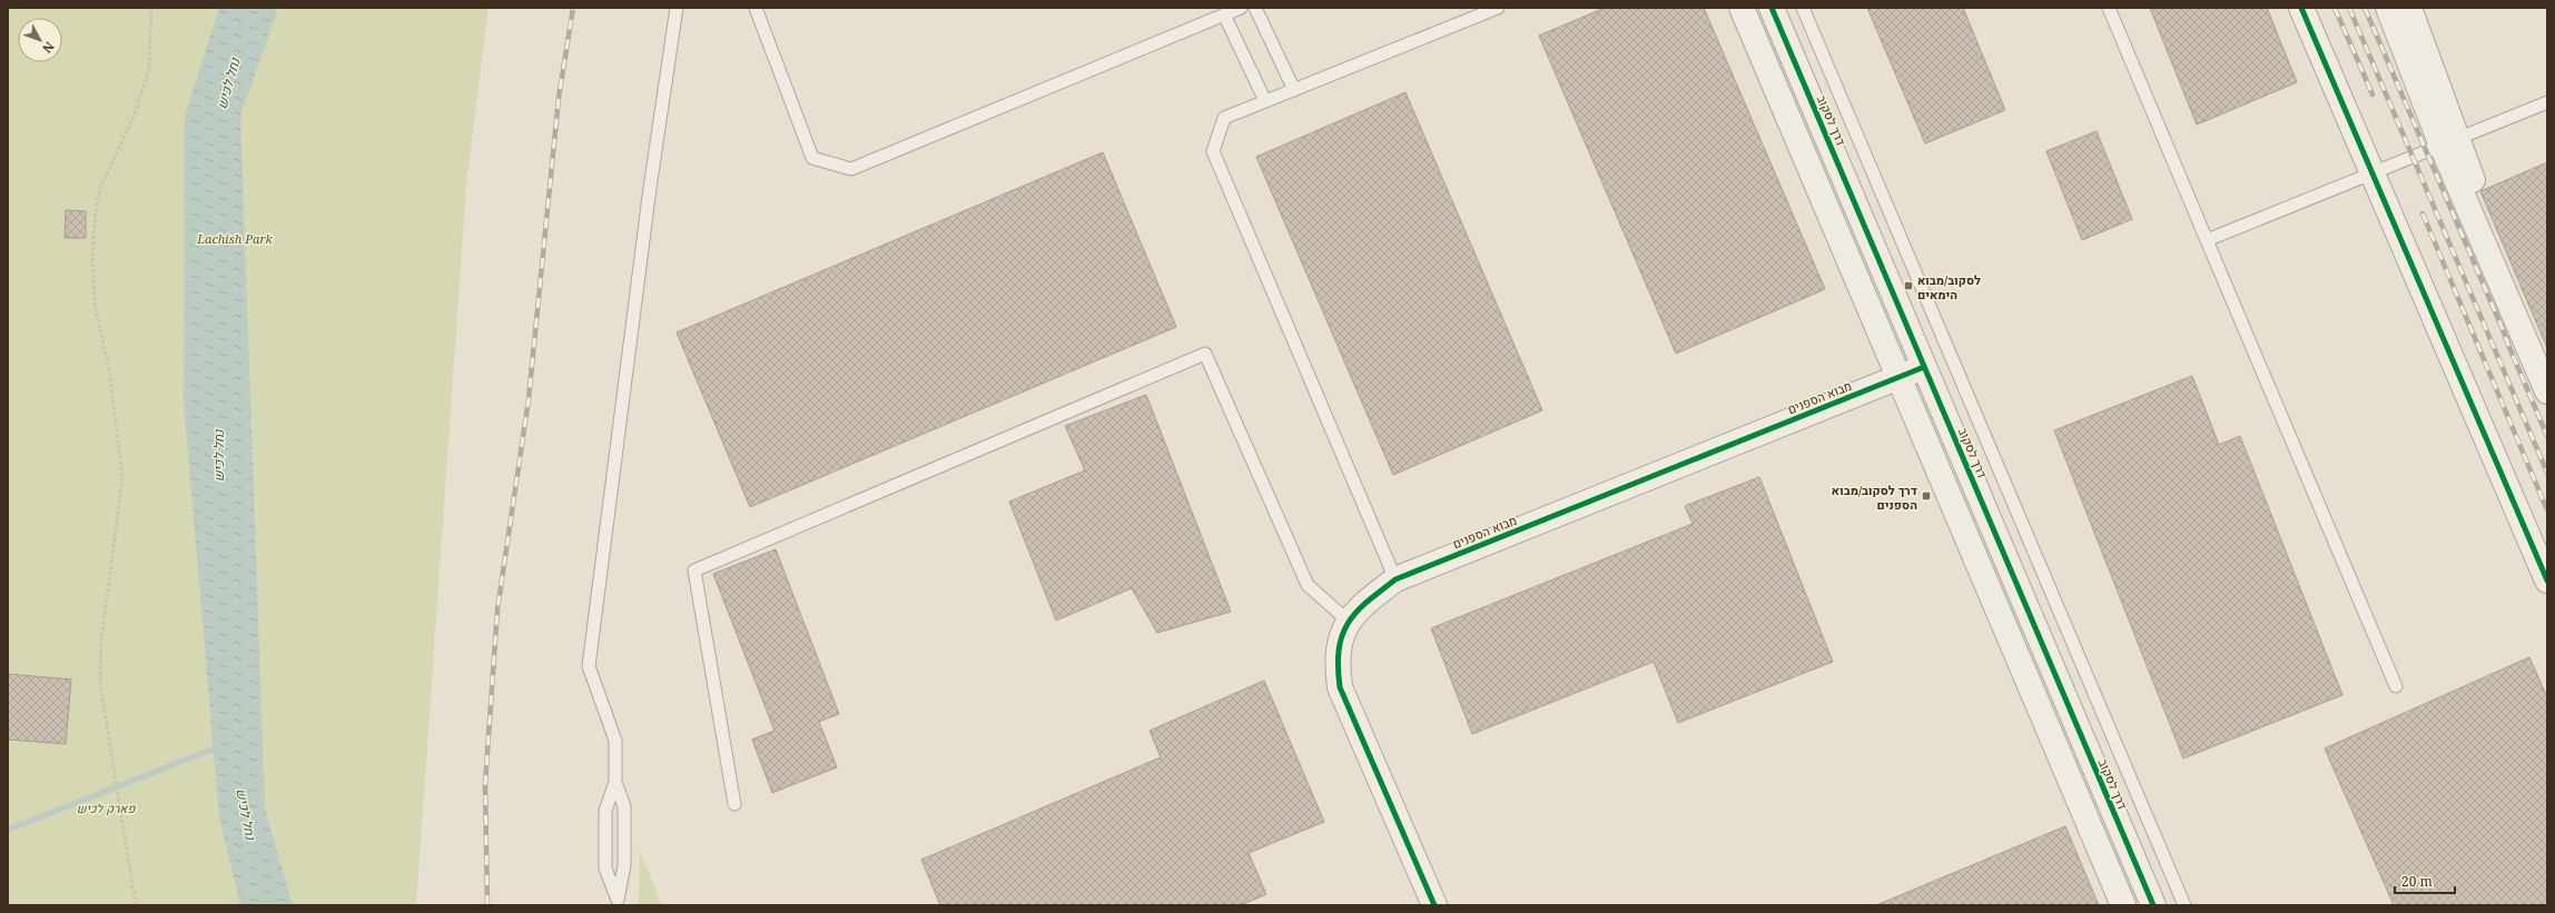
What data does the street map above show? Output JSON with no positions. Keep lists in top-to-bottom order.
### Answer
{
  "streets": {
    "street": ["דרך לסקוב", "מבוא הספנים"]
  },
  "crossings": [
    ["דרך לסקוב", "מבוא הספנים"]
  ],
  "water": ["נחל לכיש"],
  "parks": ["Lachish Park", "פארק לכיש"],
  "places": {
    "transit": ["לסקוב/מבוא הימאים", "דרך לסקוב/מבוא הספנים"]
  },
  "scale_bar": "20 m",
  "north": "bottom right"
}
